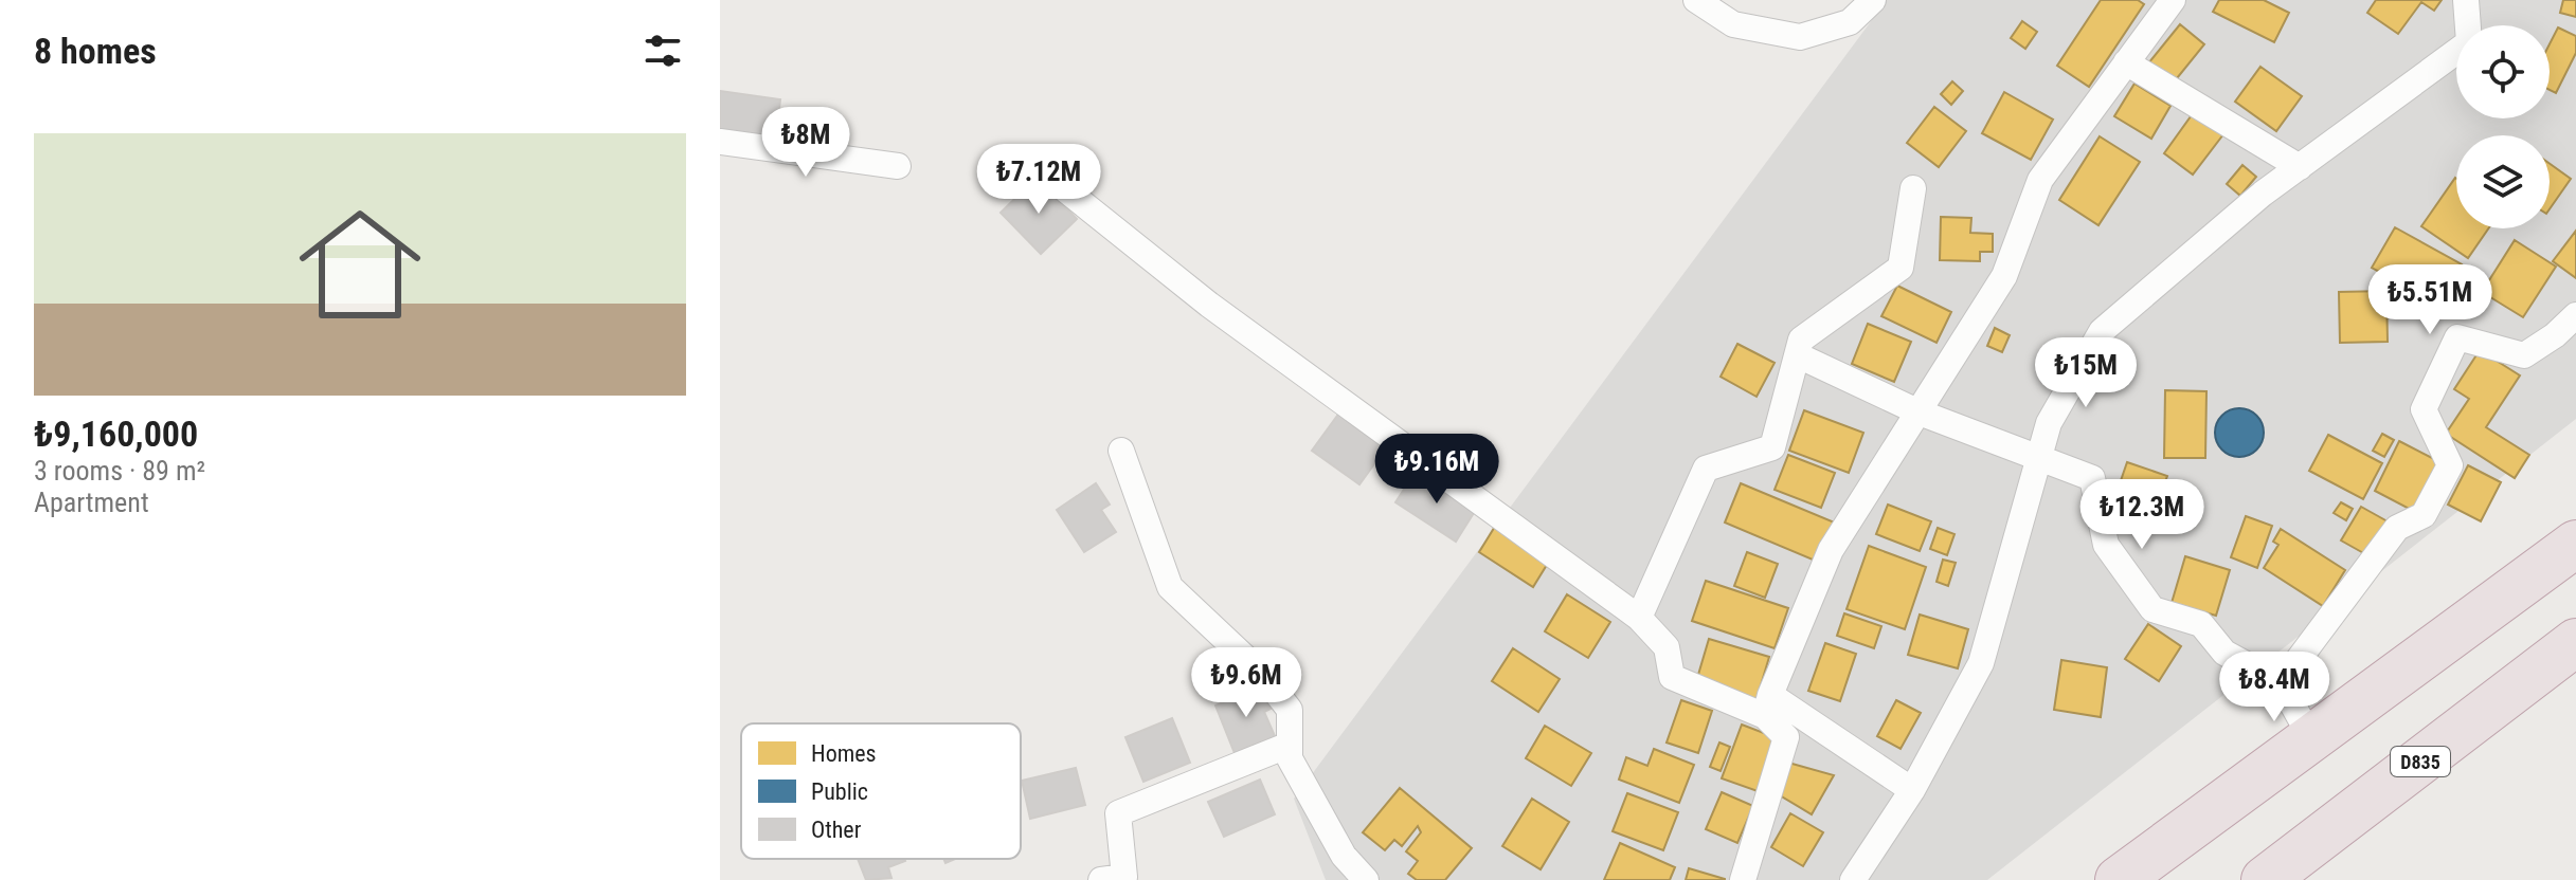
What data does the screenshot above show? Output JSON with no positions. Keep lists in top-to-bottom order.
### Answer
{
  "streets": {
    "highway": ["D835"]
  },
  "legend": ["Homes", "Public", "Other"],
  "page": {
    "heading": "8 homes",
    "list": [
      {
        "name": "₺9,160,000",
        "note": "3 rooms · 89 m² · Apartment"
      }
    ],
    "price": [
      "₺8M",
      "₺7.12M",
      "₺5.51M",
      "₺15M",
      "₺9.16M",
      "₺12.3M",
      "₺9.6M",
      "₺8.4M"
    ]
  }
}
